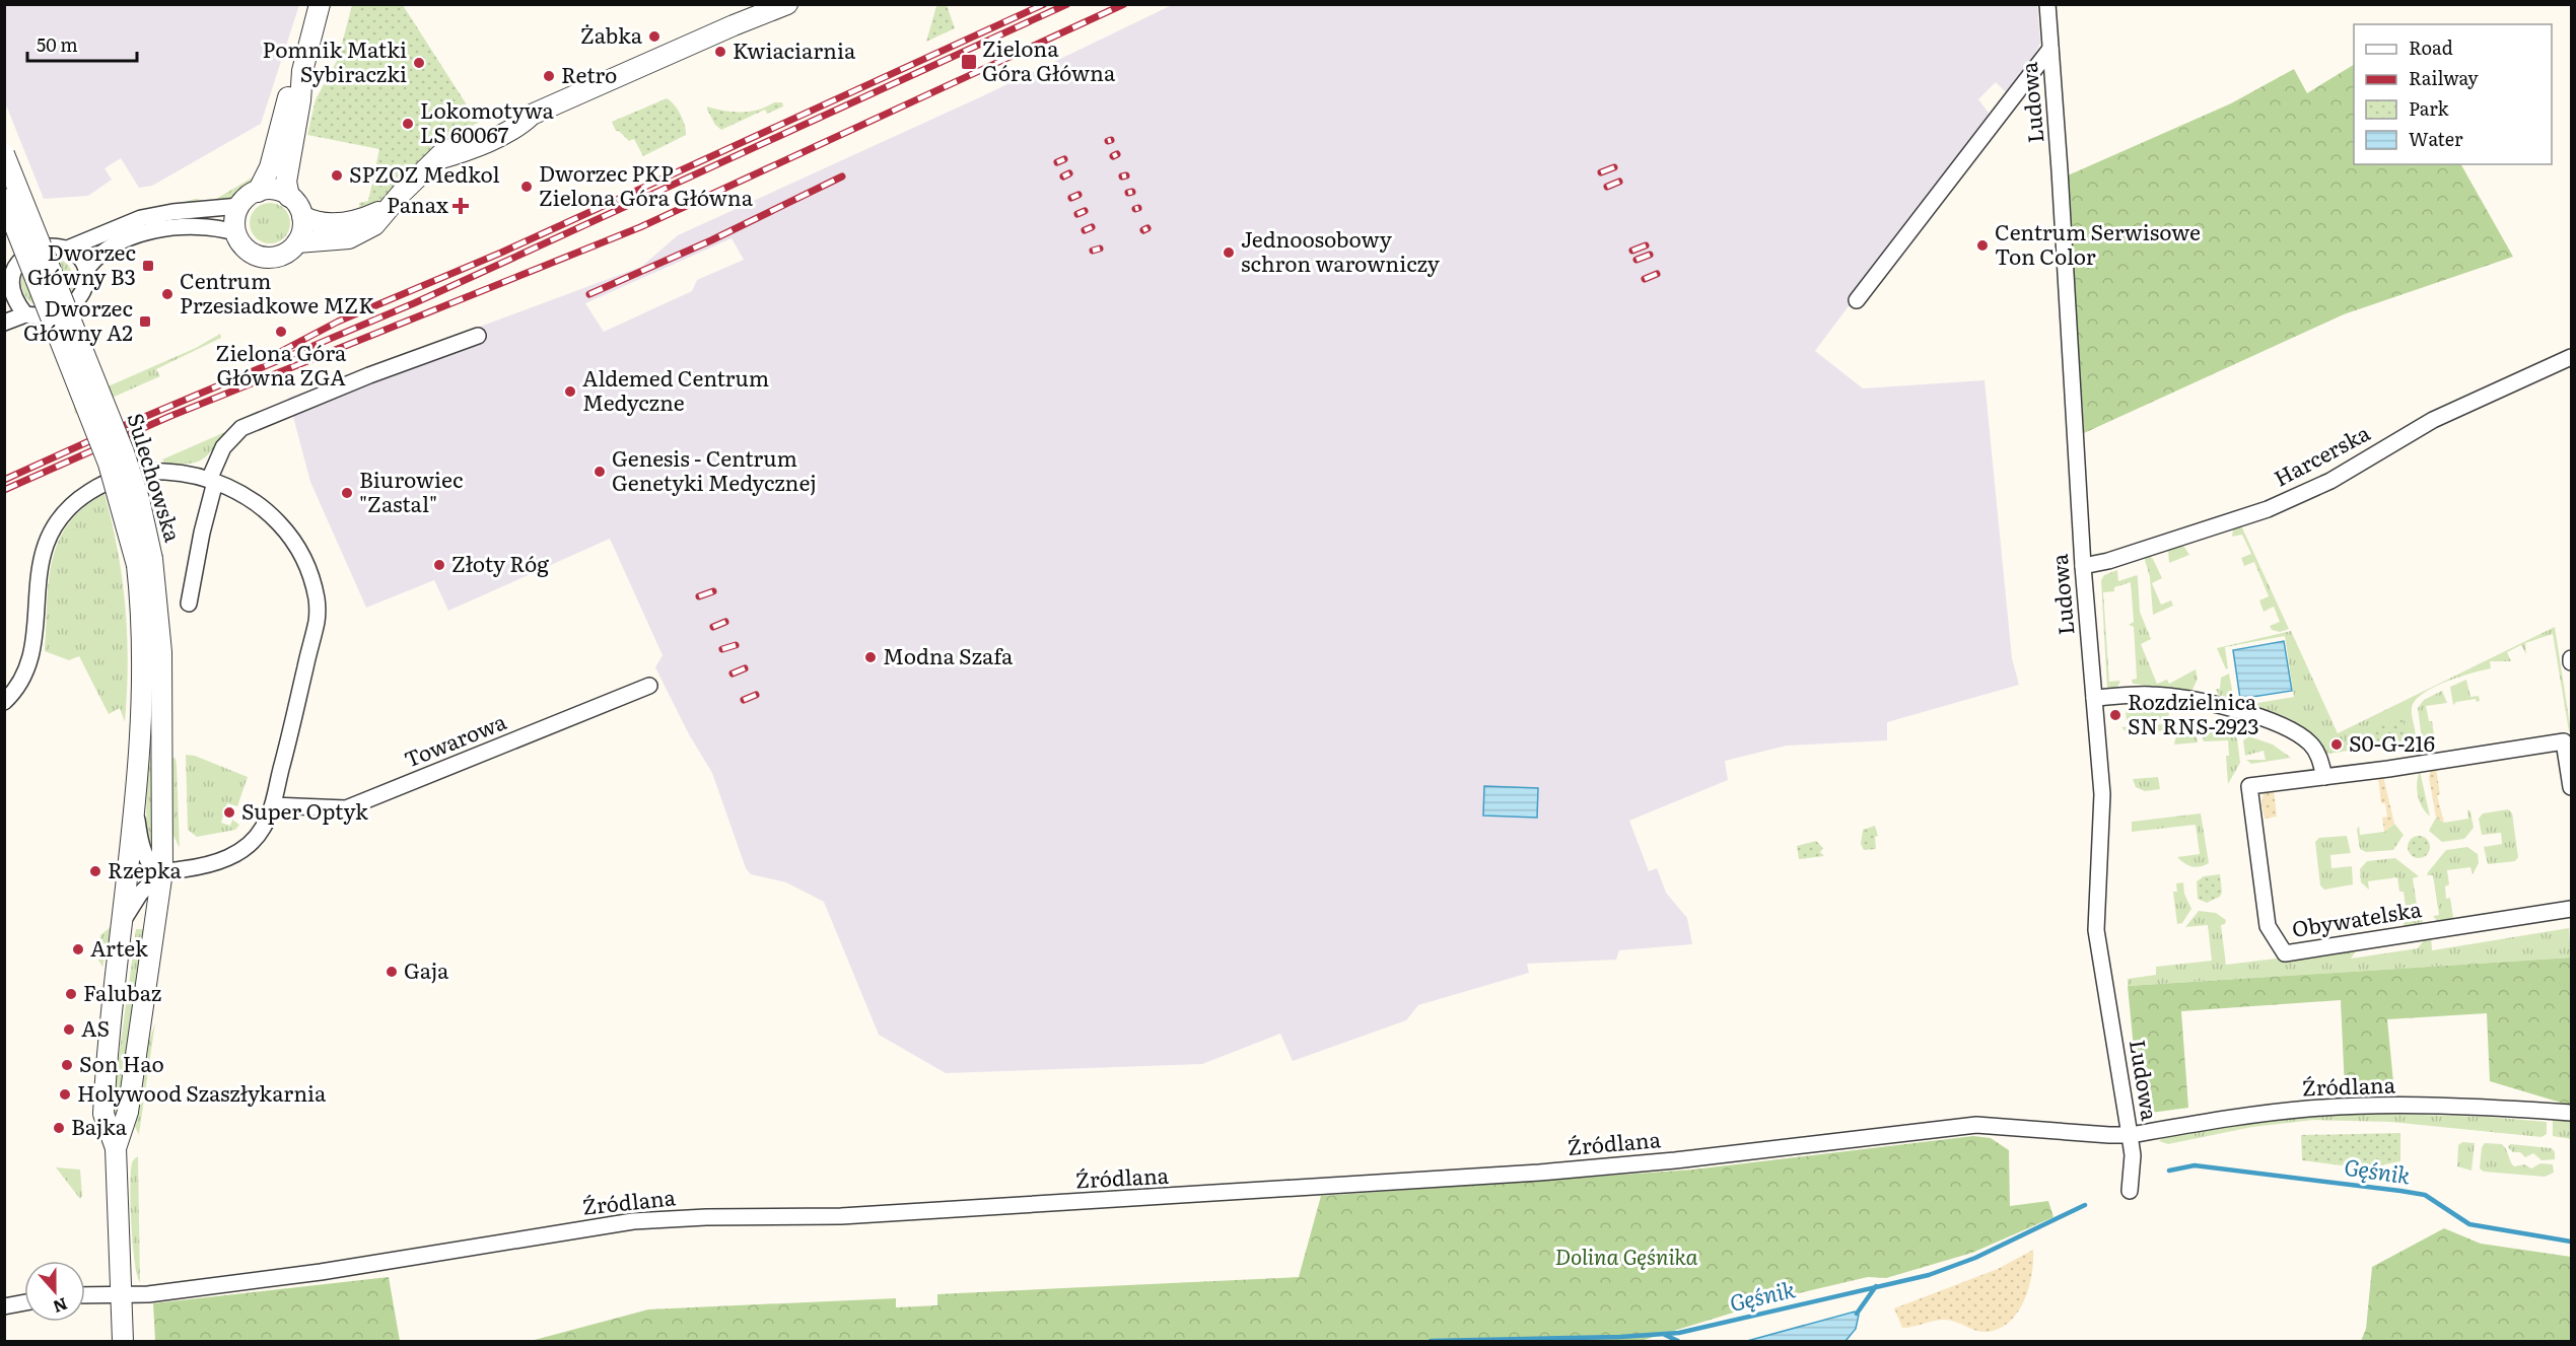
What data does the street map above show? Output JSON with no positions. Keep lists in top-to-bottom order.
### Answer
{
  "streets": {
    "street": [
      "Ludowa",
      "Harcerska",
      "Sulechowska",
      "Towarowa",
      "Obywatelska",
      "Źródlana"
    ]
  },
  "crossings": [
    ["Ludowa", "Harcerska"],
    ["Ludowa", "Źródlana"],
    ["Sulechowska", "Źródlana"]
  ],
  "water": ["Gęśnik"],
  "parks": ["Dolina Gęśnika"],
  "places": {
    "other": [
      "Żabka",
      "Kwiaciarnia",
      "Pomnik Matki Sybiraczki",
      "Retro",
      "Lokomotywa LS 60067",
      "SPZOZ Medkol",
      "Dworzec PKP Zielona Góra Główna",
      "Centrum Serwisowe Ton Color",
      "Jednoosobowy schron warowniczy",
      "Centrum Przesiadkowe MZK",
      "Zielona Góra Główna ZGA",
      "Aldemed Centrum Medyczne",
      "Genesis - Centrum Genetyki Medycznej",
      "Biurowiec \"Zastal\"",
      "Złoty Róg",
      "Modna Szafa",
      "Rozdzielnica SN RNS-2923",
      "S0-G-216",
      "Super Optyk",
      "Rzepka",
      "Artek",
      "Gaja",
      "Falubaz",
      "AS",
      "Son Hao",
      "Holywood Szaszłykarnia",
      "Bajka"
    ],
    "transit": ["Zielona Góra Główna", "Dworzec Główny B3", "Dworzec Główny A2"],
    "health": ["Panax"]
  },
  "legend": [
    "Road",
    "Railway",
    "Park",
    "Water"
  ],
  "scale_bar": "50 m",
  "north": "bottom"
}
